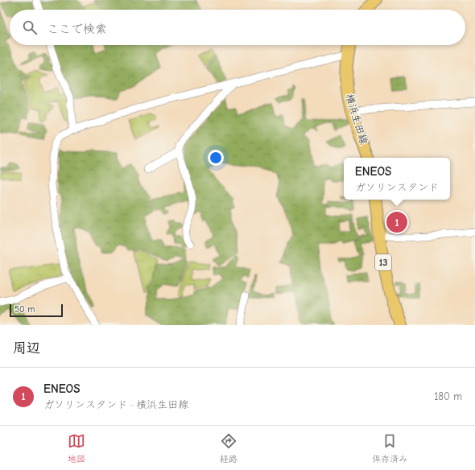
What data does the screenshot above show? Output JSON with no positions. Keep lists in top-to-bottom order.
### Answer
{
  "streets": {
    "main road": ["横浜生田線", "13"]
  },
  "scale_bar": "50 m",
  "page": {
    "search": "ここで検索",
    "popup": ["ENEOS", "ガソリンスタンド"],
    "pins": "1",
    "scale": "50 m",
    "heading": "周辺",
    "list": [
      {
        "mark": "1",
        "name": "ENEOS",
        "note": "ガソリンスタンド · 横浜生田線",
        "value": "180 m"
      }
    ],
    "nav": ["地図", "経路", "保存済み"]
  }
}
